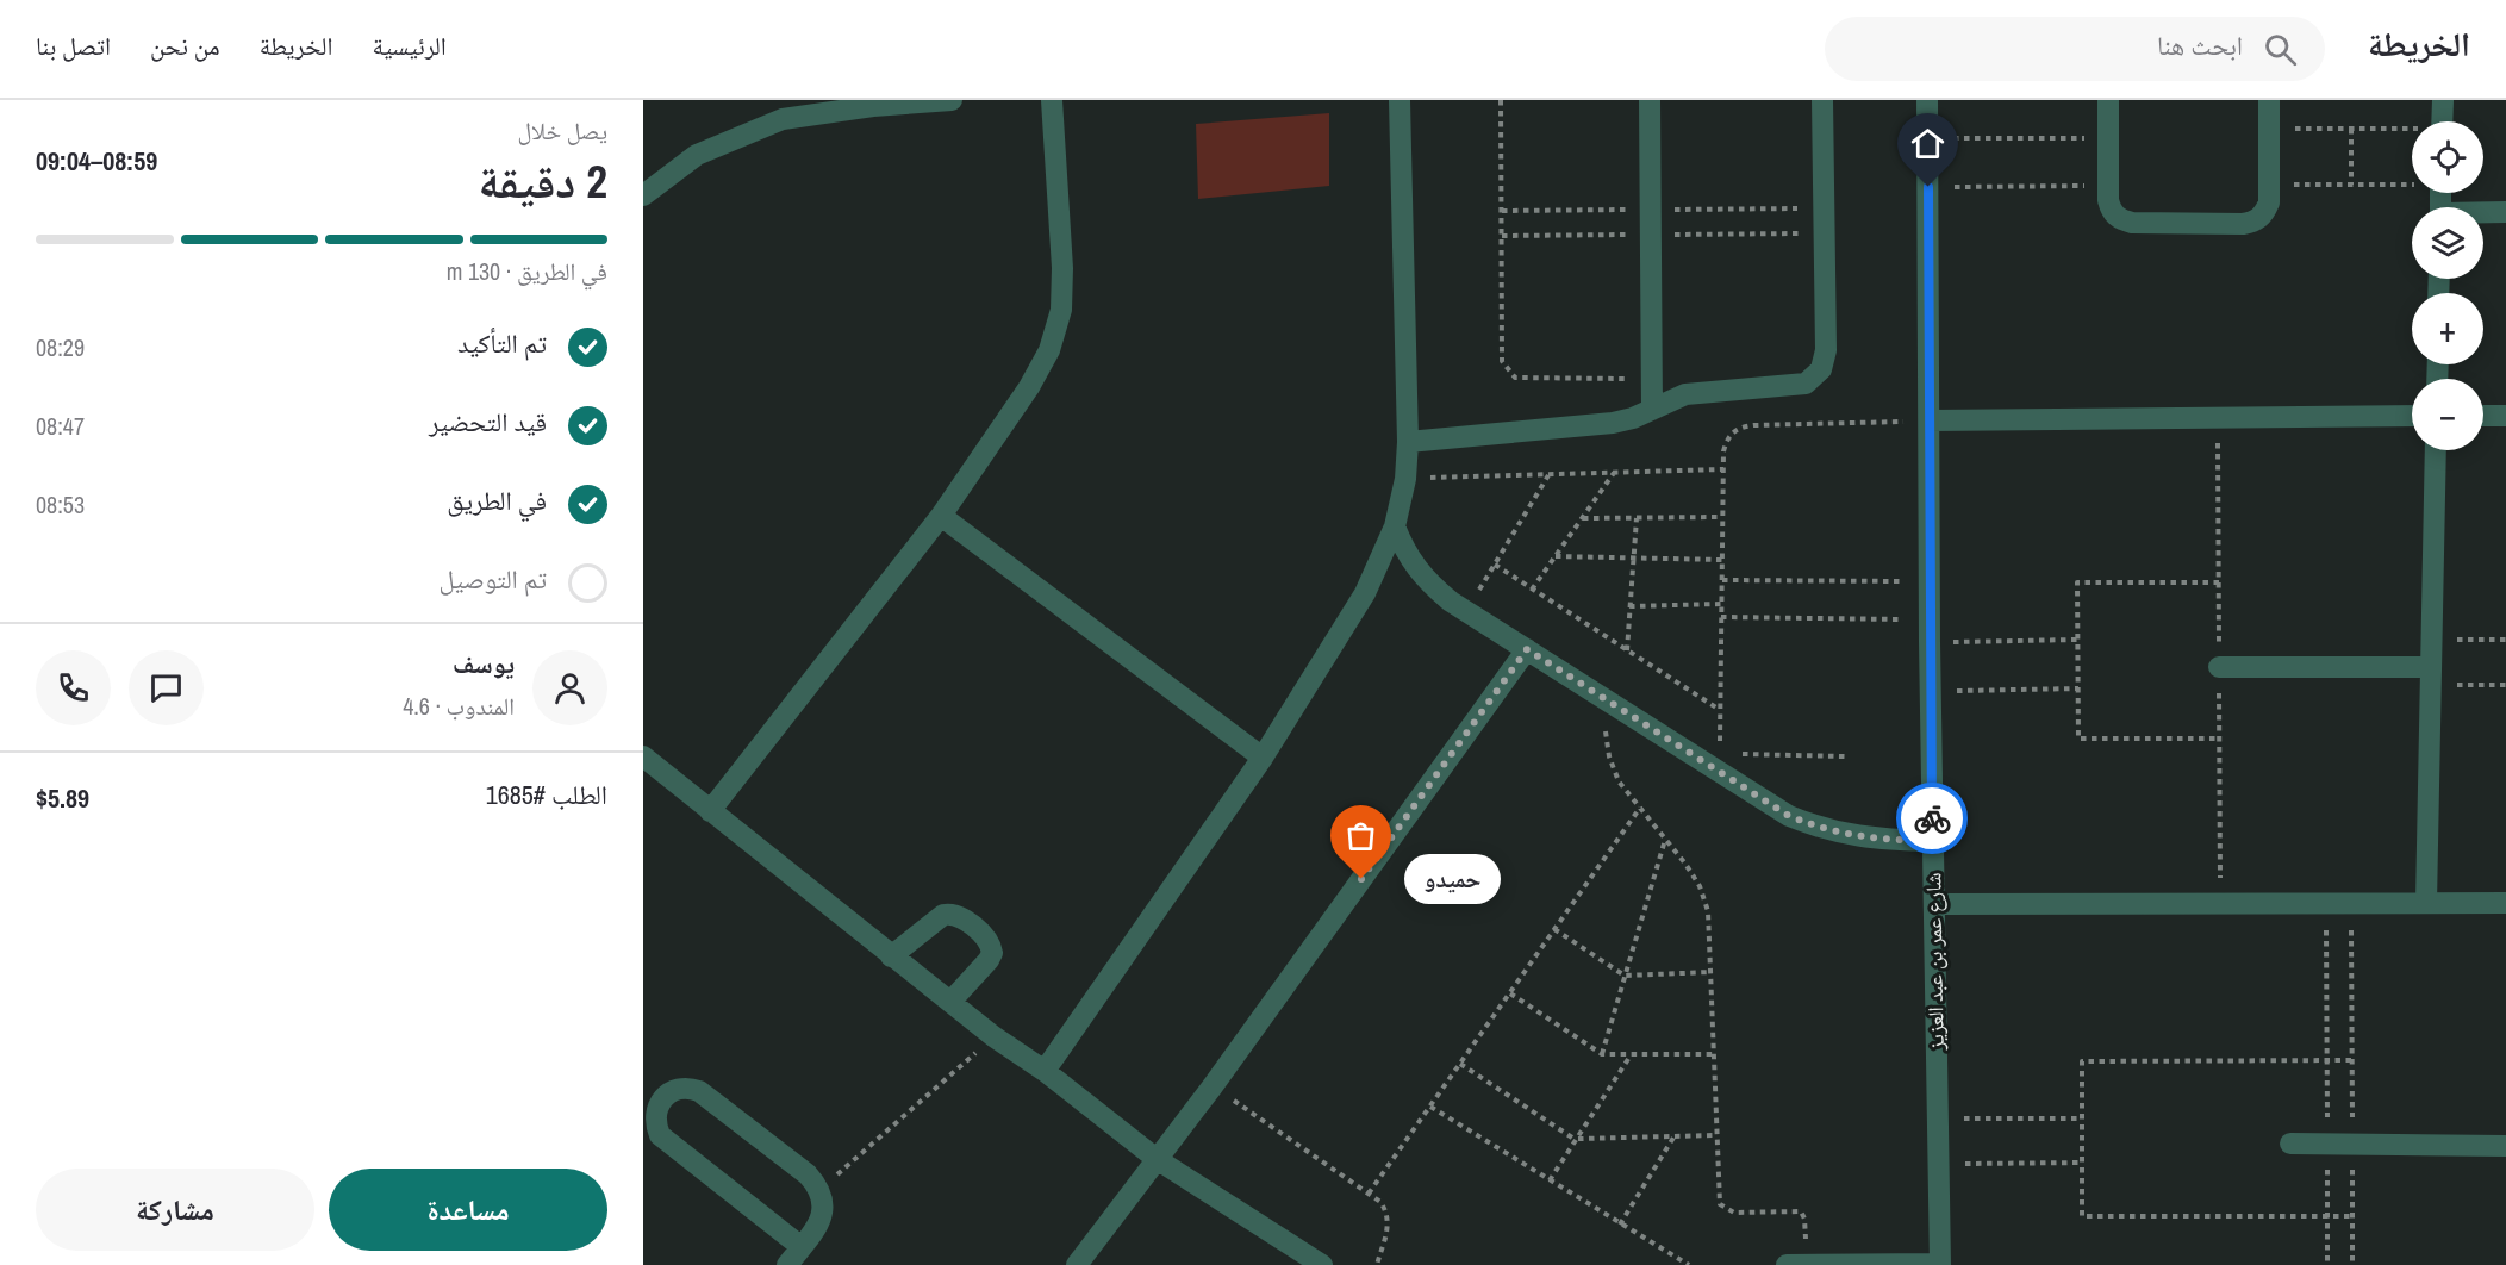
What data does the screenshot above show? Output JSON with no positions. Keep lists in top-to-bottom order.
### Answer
{
  "streets": {
    "street": ["شارع عمر بن عبد العزيز"]
  },
  "places": ["حميدو"],
  "page": {
    "header": "الخريطة",
    "search": "ابحث هنا",
    "nav": [
      "الرئيسية",
      "الخريطة",
      "من نحن",
      "اتصل بنا"
    ],
    "heading": ["2 دقيقة", "يصل خلال", "08:59–09:04"],
    "panel": [
      "يوسف",
      "المندوب · 4.6",
      "الطلب #1685",
      "$5.89"
    ],
    "map_buttons": ["+", "−"],
    "bar": "في الطريق · 130 m",
    "list": [
      ["تم التأكيد", "08:29"],
      ["قيد التحضير", "08:47"],
      ["في الطريق", "08:53"],
      "تم التوصيل"
    ],
    "bubble": "حميدو",
    "buttons": ["مساعدة", "مشاركة"]
  }
}
